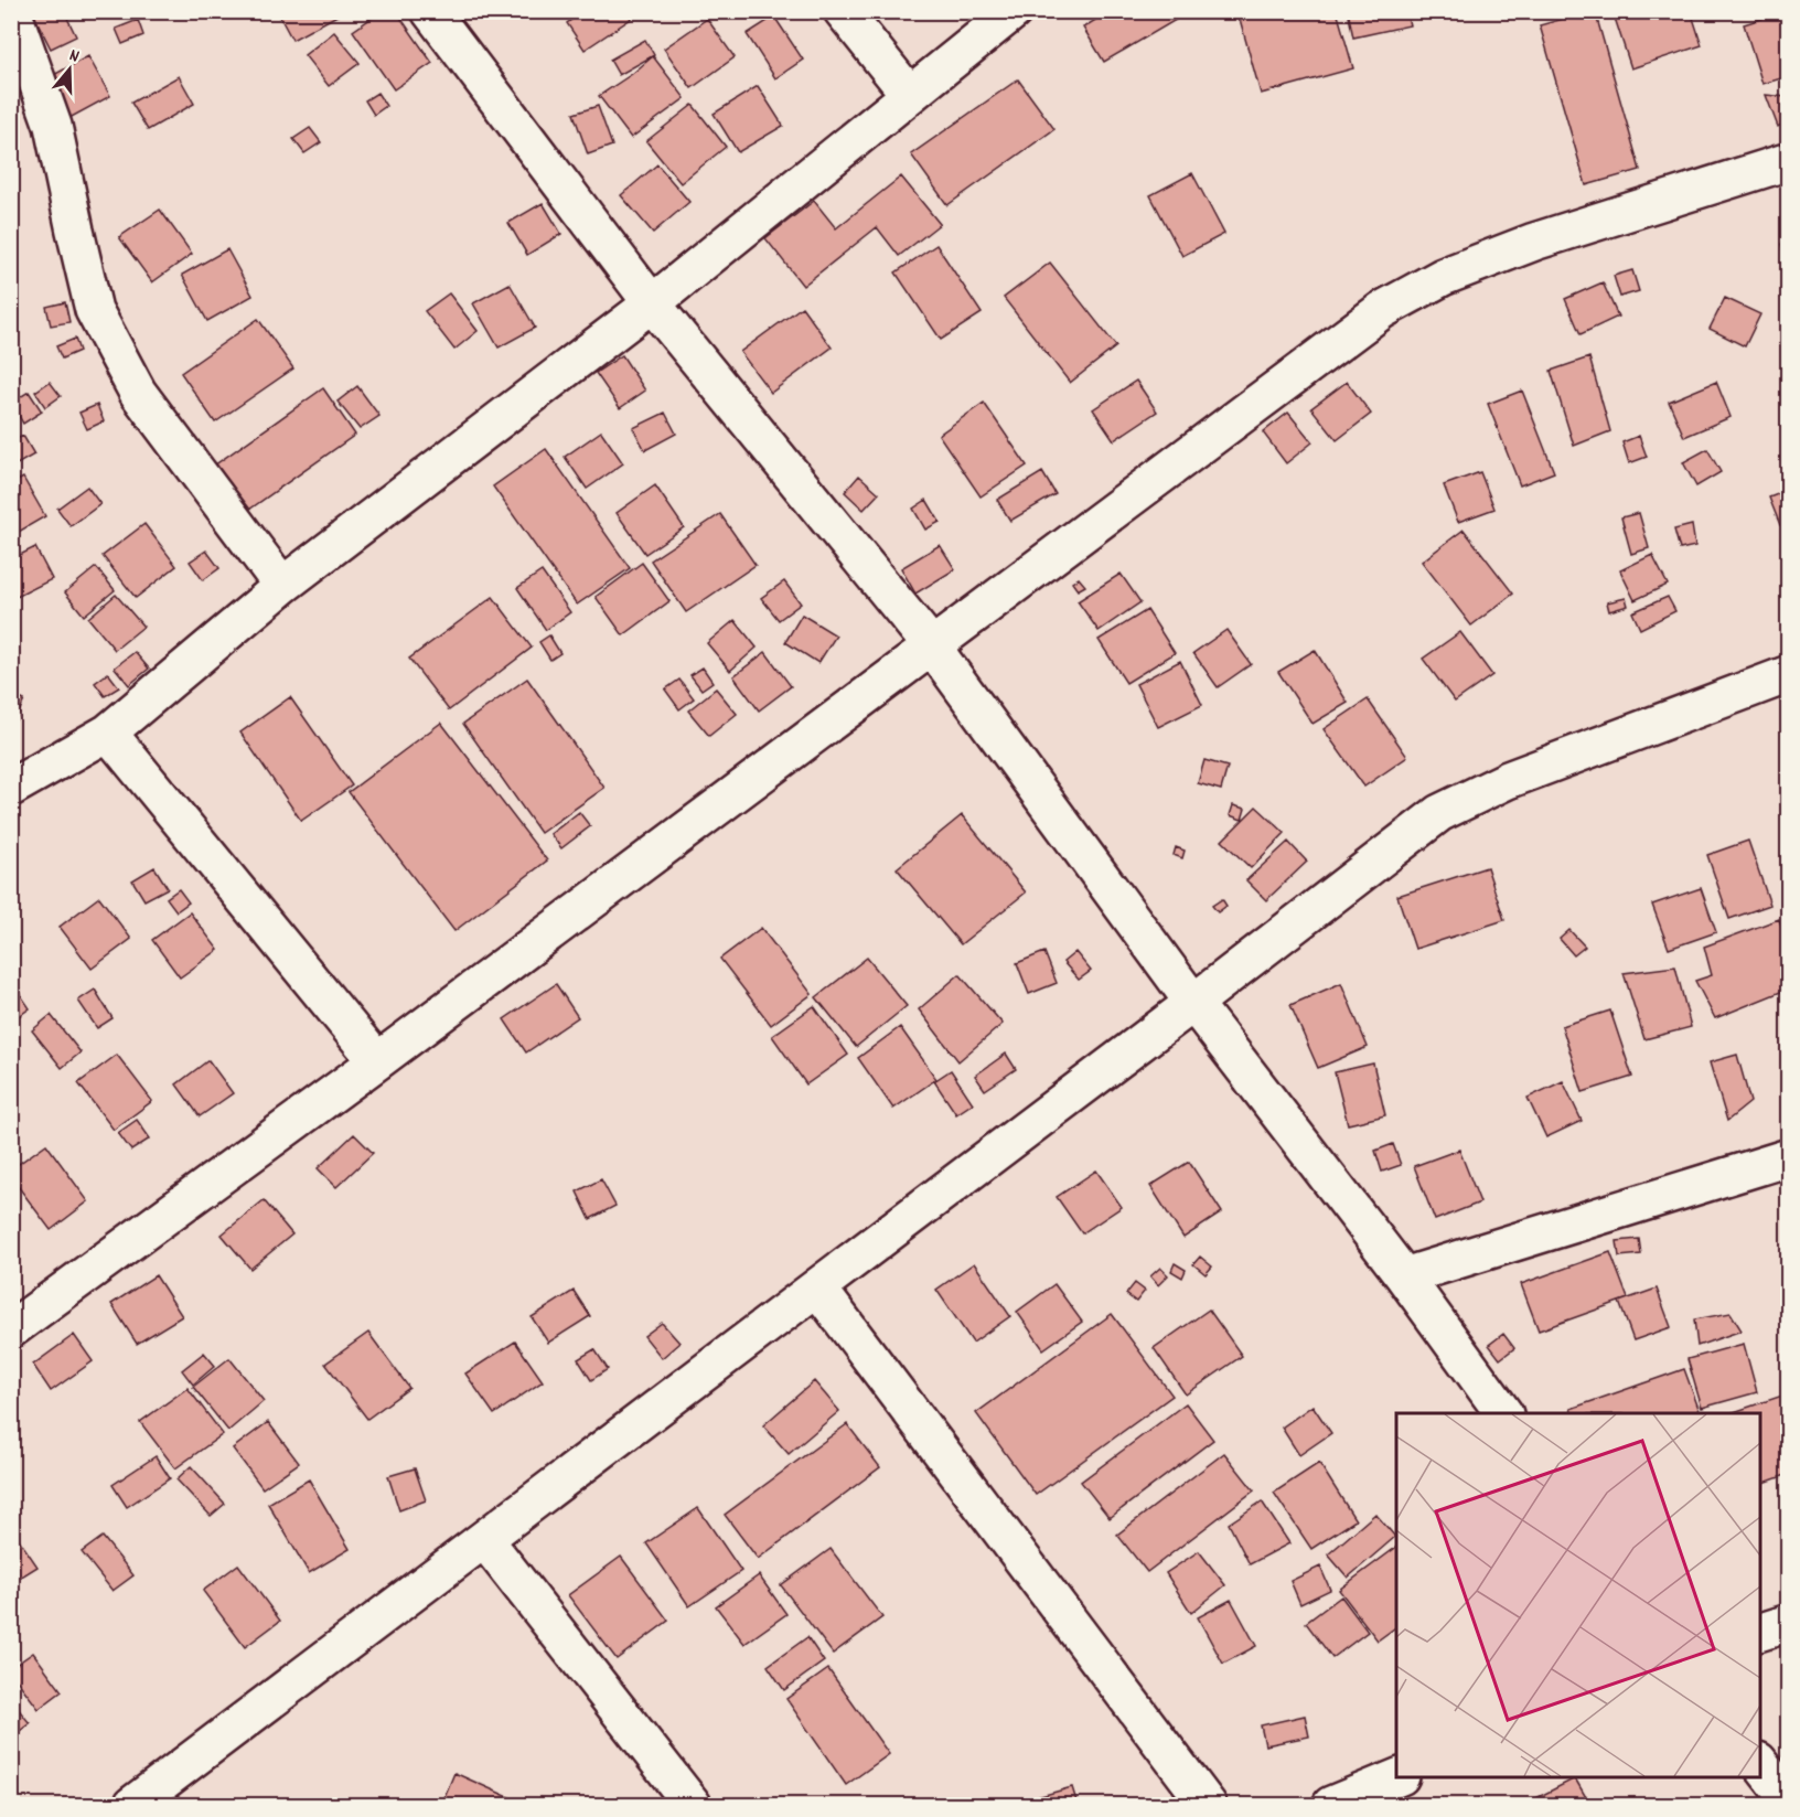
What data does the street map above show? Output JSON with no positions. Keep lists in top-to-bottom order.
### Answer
{
  "north": "top"
}
